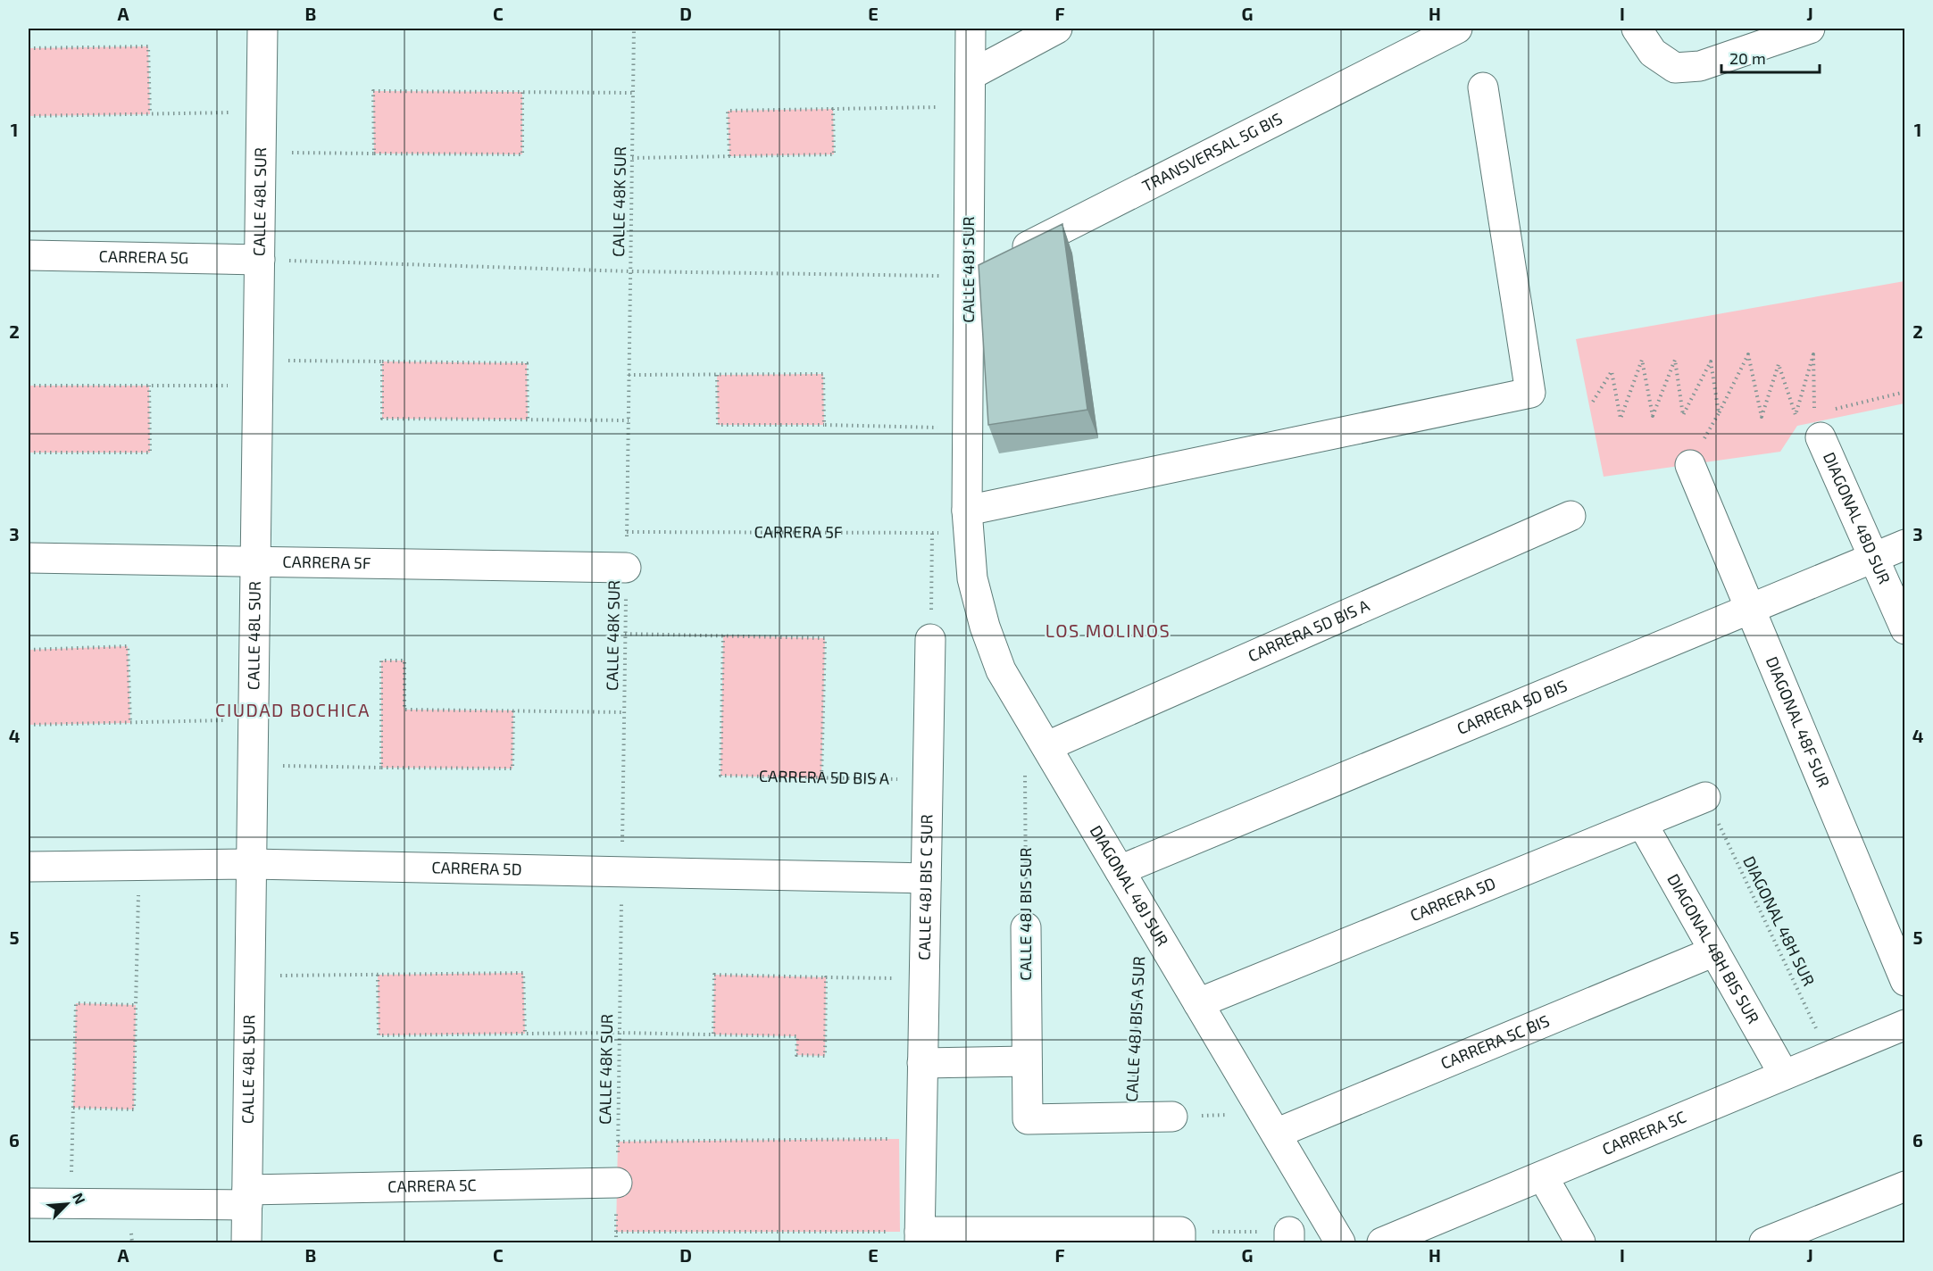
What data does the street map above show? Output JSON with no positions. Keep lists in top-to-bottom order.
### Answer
{
  "streets": {
    "street": [
      "TRANSVERSAL 5G BIS",
      "CALLE 48L SUR",
      "CARRERA 5G",
      "CALLE 48J SUR",
      "DIAGONAL 48D SUR",
      "CARRERA 5F",
      "CARRERA 5D BIS A",
      "CARRERA 5D BIS",
      "DIAGONAL 48F SUR",
      "CARRERA 5D",
      "DIAGONAL 48J SUR",
      "CALLE 48J BIS C SUR",
      "CALLE 48J BIS SUR",
      "DIAGONAL 48H BIS SUR",
      "CARRERA 5C BIS",
      "CARRERA 5C"
    ],
    "path": ["CALLE 48K SUR", "DIAGONAL 48H SUR", "CALLE 48J BIS A SUR"]
  },
  "crossings": [
    ["TRANSVERSAL 5G BIS", "CALLE 48J SUR"],
    ["CALLE 48L SUR", "CARRERA 5G"],
    ["CALLE 48L SUR", "CARRERA 5F"],
    ["CALLE 48L SUR", "CARRERA 5D"],
    ["CALLE 48L SUR", "CARRERA 5C"],
    ["CALLE 48K SUR", "CARRERA 5F"],
    ["CALLE 48K SUR", "CARRERA 5D"],
    ["CALLE 48K SUR", "CARRERA 5C"],
    ["CALLE 48J SUR", "CARRERA 5F"],
    ["CALLE 48J SUR", "DIAGONAL 48J SUR"],
    ["DIAGONAL 48D SUR", "CARRERA 5D BIS"],
    ["CARRERA 5F", "DIAGONAL 48J SUR"],
    ["CARRERA 5D BIS A", "DIAGONAL 48J SUR"],
    ["CARRERA 5D BIS A", "CALLE 48J BIS C SUR"],
    ["CARRERA 5D BIS", "DIAGONAL 48F SUR"],
    ["CARRERA 5D BIS", "DIAGONAL 48J SUR"],
    ["CARRERA 5D", "DIAGONAL 48J SUR"],
    ["CARRERA 5D", "CALLE 48J BIS C SUR"],
    ["CARRERA 5D", "DIAGONAL 48H SUR"],
    ["CARRERA 5D", "DIAGONAL 48H BIS SUR"],
    ["DIAGONAL 48J SUR", "CARRERA 5C BIS"],
    ["CALLE 48J BIS SUR", "CALLE 48J BIS A SUR"],
    ["DIAGONAL 48H SUR", "CARRERA 5C"],
    ["DIAGONAL 48H BIS SUR", "CARRERA 5C BIS"],
    ["DIAGONAL 48H BIS SUR", "CARRERA 5C"]
  ],
  "districts": ["LOS MOLINOS", "CIUDAD BOCHICA"],
  "scale_bar": "20 m",
  "north": "top right",
  "grid": {
    "columns": [
      "A",
      "B",
      "C",
      "D",
      "E",
      "F",
      "G",
      "H",
      "I",
      "J"
    ],
    "rows": [
      "1",
      "2",
      "3",
      "4",
      "5",
      "6"
    ]
  }
}
